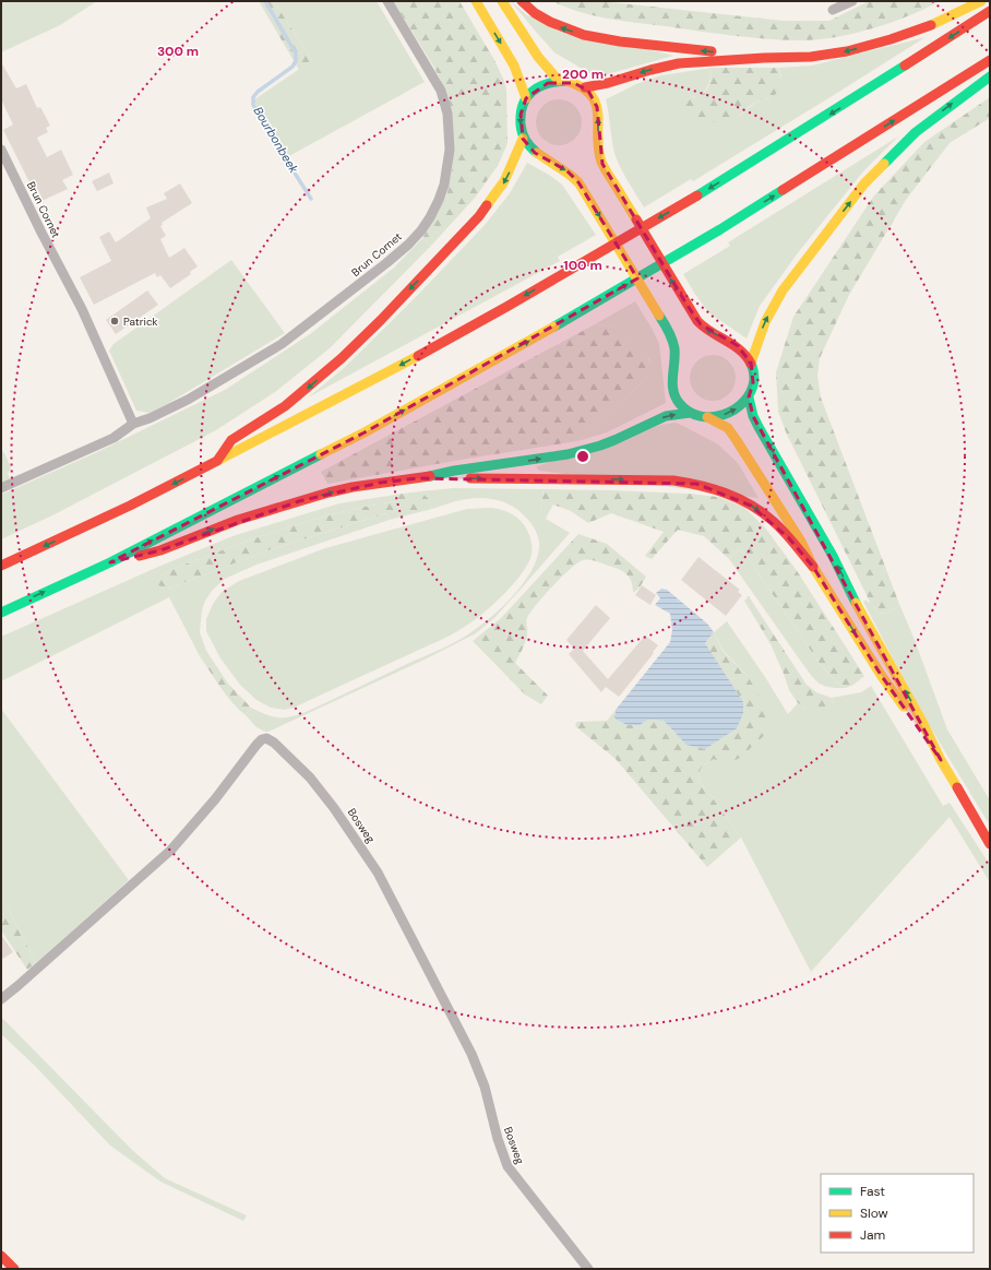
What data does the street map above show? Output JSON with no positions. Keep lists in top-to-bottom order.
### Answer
{
  "streets": {
    "street": ["Brun Cornet", "Bosweg"]
  },
  "water": ["Bourbonbeek"],
  "places": ["Patrick"],
  "legend": ["Fast", "Slow", "Jam"],
  "rings": ["300 m", "200 m", "100 m"]
}
